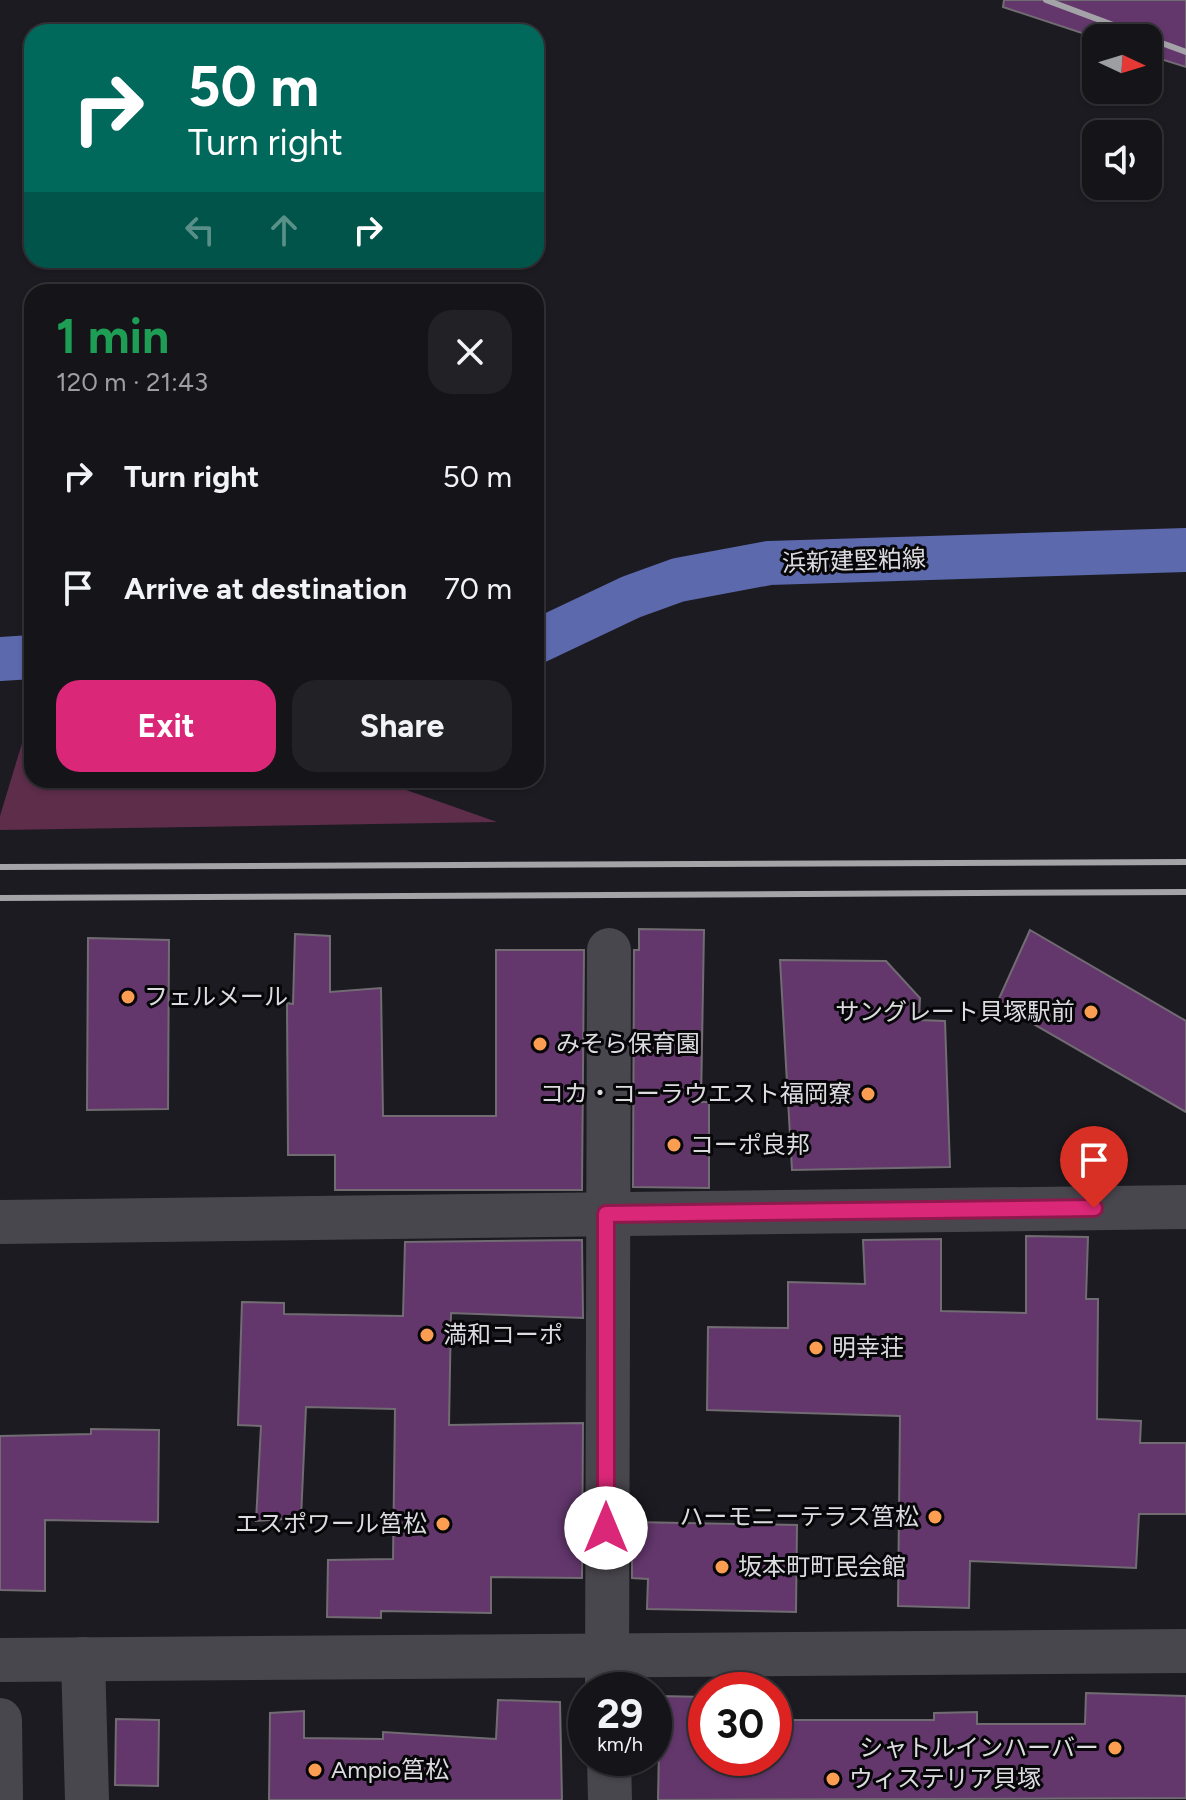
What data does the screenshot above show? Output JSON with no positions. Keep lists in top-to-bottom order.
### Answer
{
  "streets": {
    "main road": ["浜新建堅粕線"]
  },
  "places": [
    "フェルメール",
    "サングレート貝塚駅前",
    "みそら保育園",
    "コカ・コーラウエスト福岡寮",
    "コーポ良邦",
    "満和コーポ",
    "明幸荘",
    "ハーモニーテラス筥松",
    "エスポワール筥松",
    "坂本町町民会館",
    "シャトルインハーバー",
    "Ampio筥松",
    "ウィステリア貝塚"
  ],
  "north": "right",
  "page": {
    "turn": ["50 m", "Turn right"],
    "heading": ["1 min", "120 m · 21:43"],
    "list": [
      {
        "name": "Turn right",
        "value": "50 m"
      },
      {
        "name": "Arrive at destination",
        "value": "70 m"
      }
    ],
    "buttons": ["Exit", "Share"],
    "speed": "29 km/h",
    "limit": "30"
  }
}
